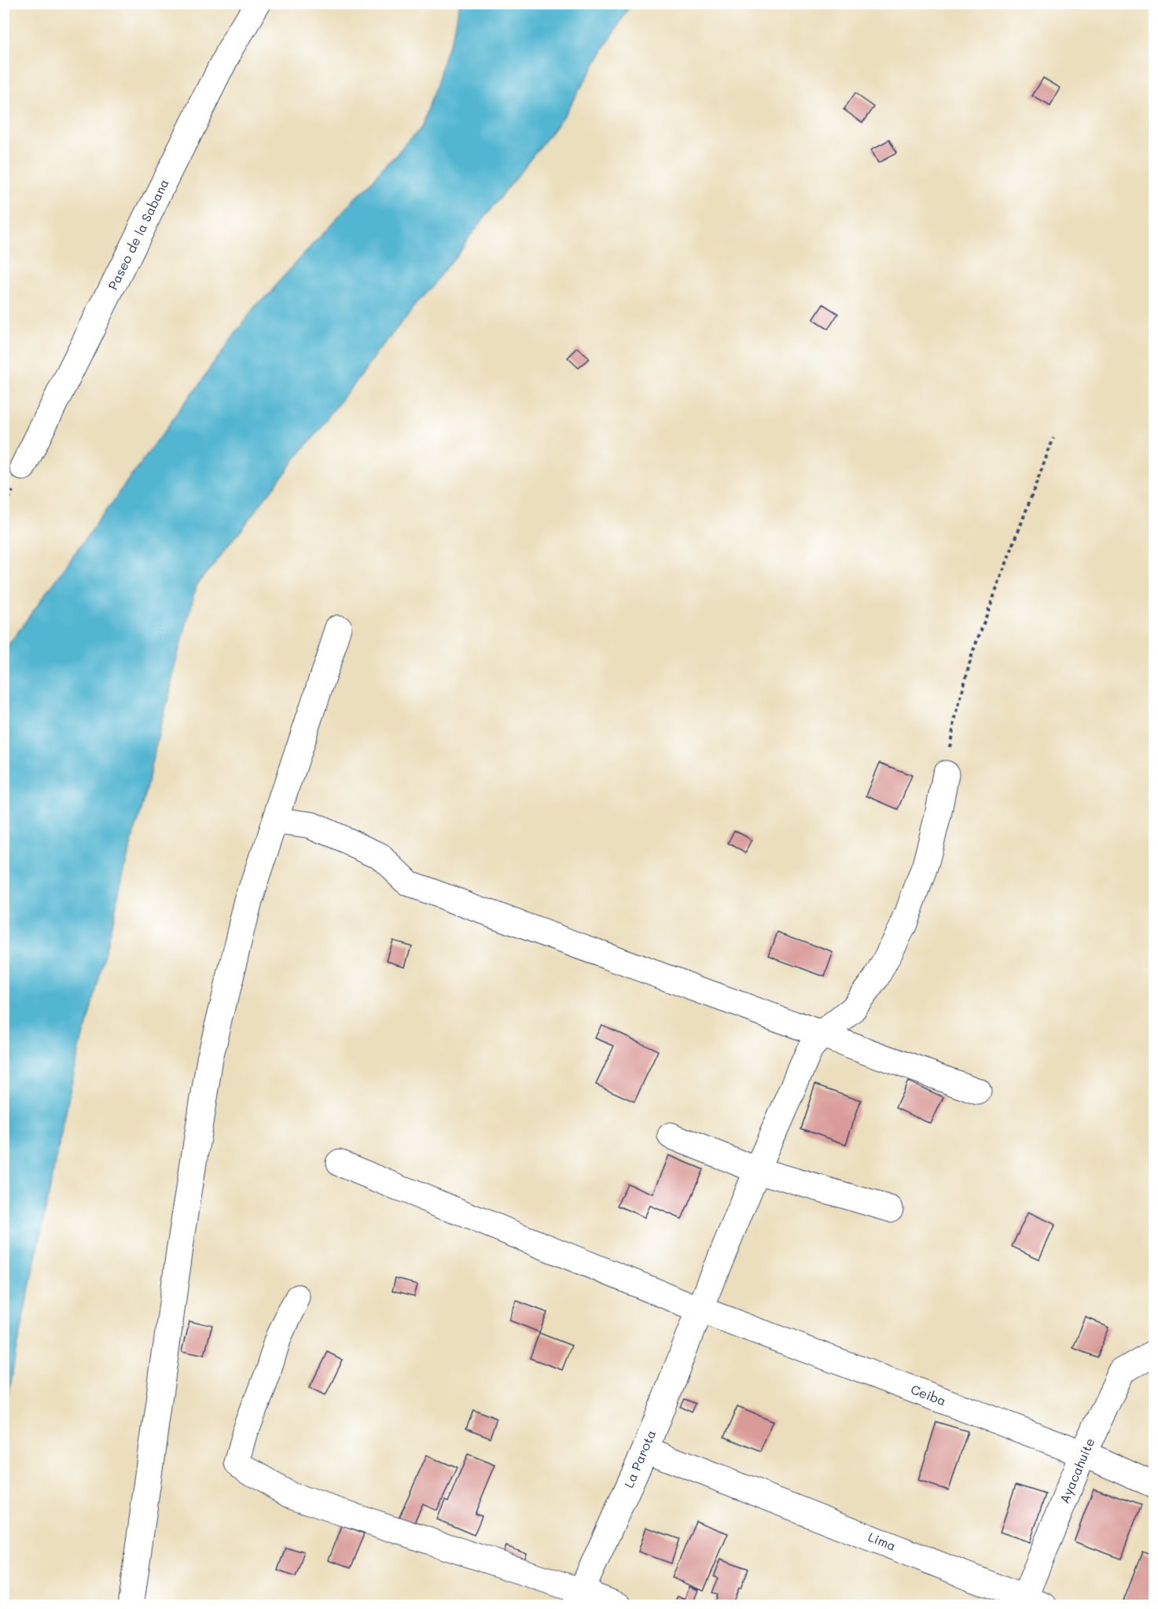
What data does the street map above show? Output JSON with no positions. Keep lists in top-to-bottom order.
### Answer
{
  "streets": {
    "street": [
      "Paseo de la Sabana",
      "Ceiba",
      "La Parota",
      "Ayacahuite",
      "Lima"
    ]
  },
  "crossings": [
    ["Ceiba", "La Parota"],
    ["Ceiba", "Ayacahuite"],
    ["La Parota", "Lima"],
    ["Ayacahuite", "Lima"]
  ]
}
